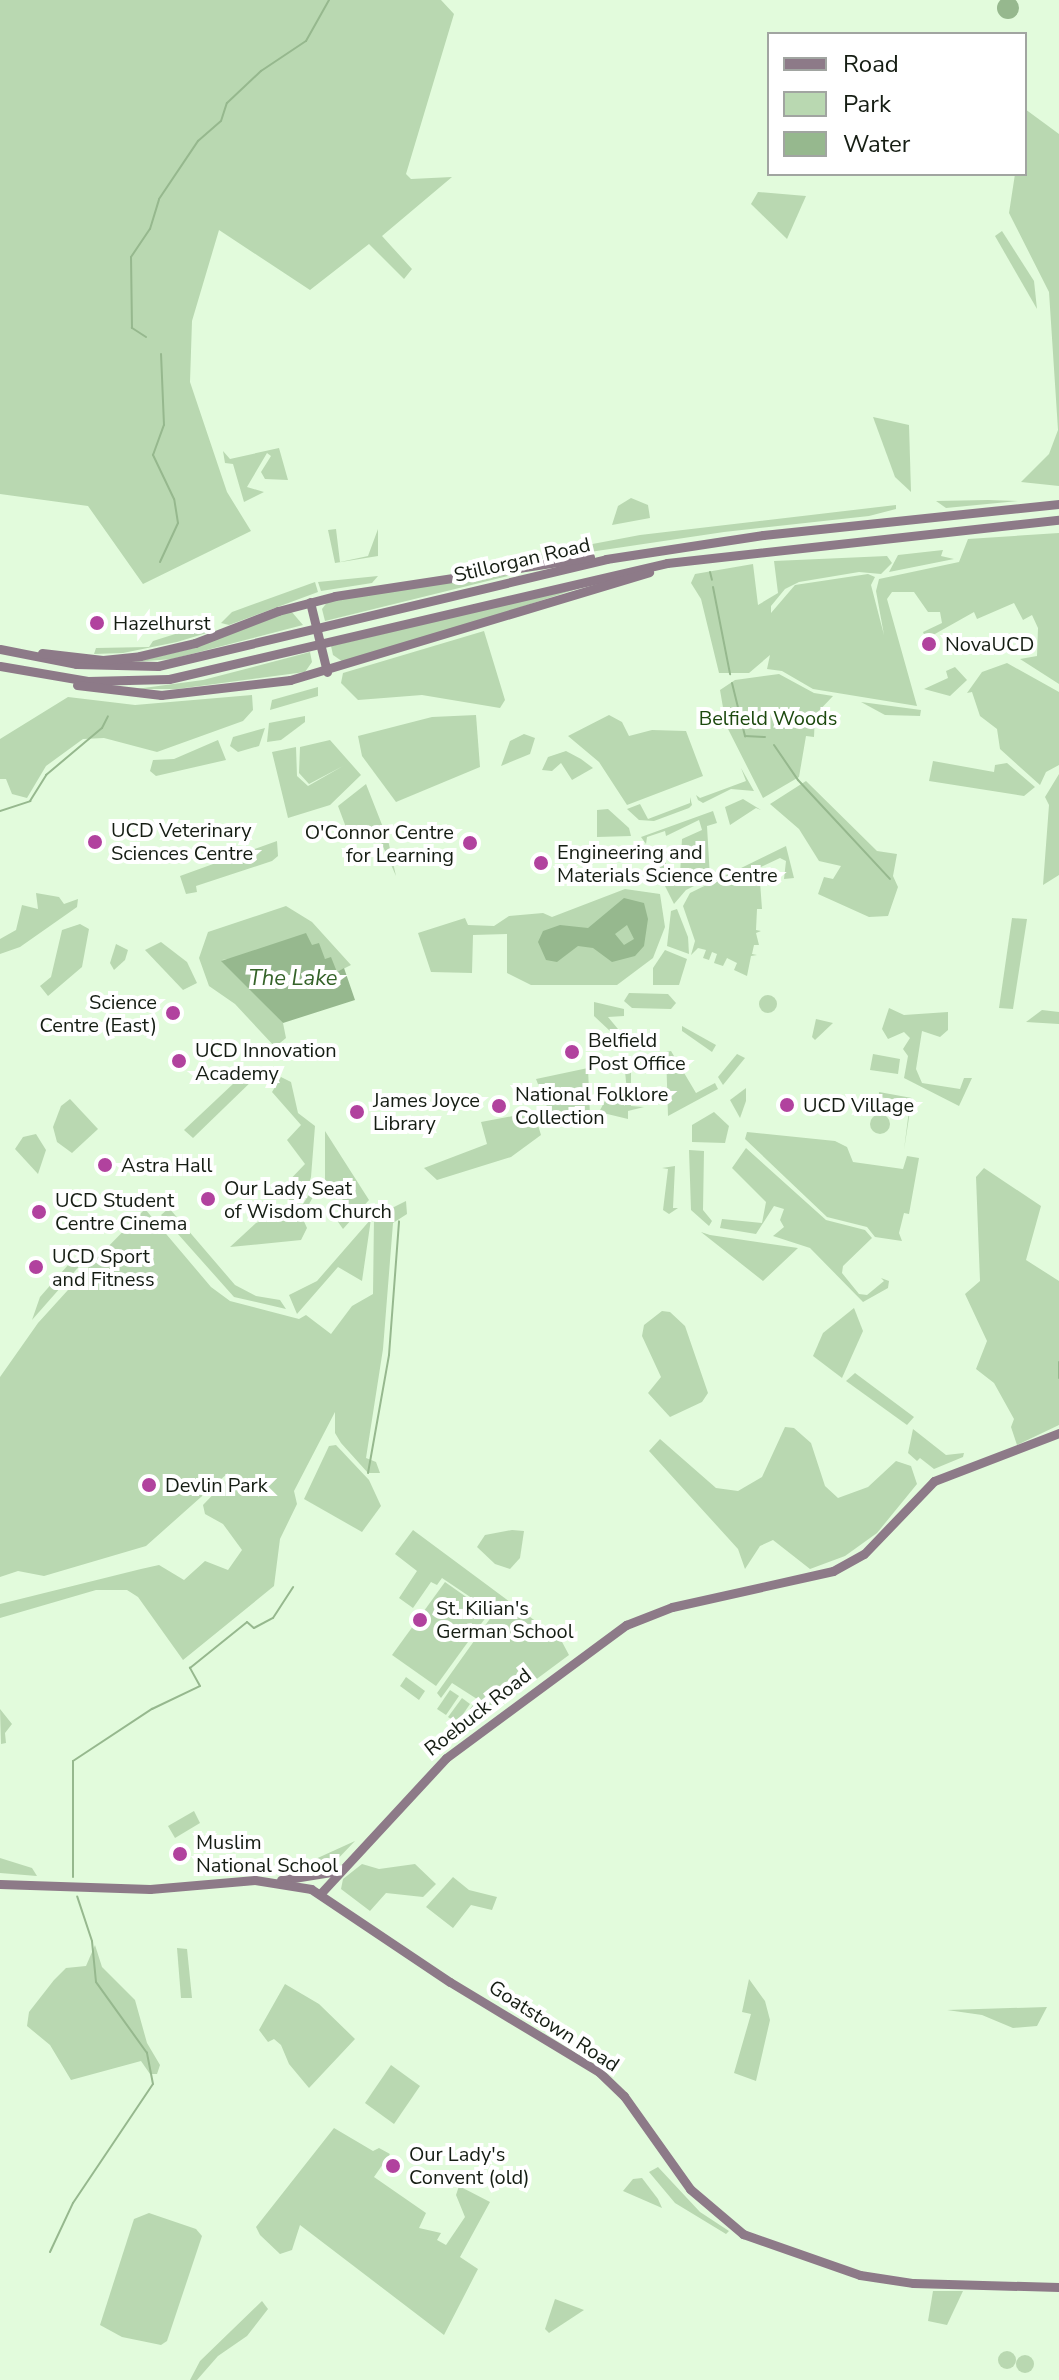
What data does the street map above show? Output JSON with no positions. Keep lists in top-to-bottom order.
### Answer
{
  "streets": {
    "main road": ["Stillorgan Road", "Roebuck Road", "Goatstown Road"]
  },
  "crossings": [
    ["Roebuck Road", "Goatstown Road"]
  ],
  "water": ["The Lake"],
  "parks": ["Belfield Woods"],
  "places": [
    "Hazelhurst",
    "NovaUCD",
    "UCD Veterinary Sciences Centre",
    "O'Connor Centre for Learning",
    "Engineering and Materials Science Centre",
    "Science Centre (East)",
    "Belfield Post Office",
    "UCD Innovation Academy",
    "UCD Village",
    "National Folklore Collection",
    "James Joyce Library",
    "Astra Hall",
    "Our Lady Seat of Wisdom Church",
    "UCD Student Centre Cinema",
    "UCD Sport and Fitness",
    "Devlin Park",
    "St. Kilian's German School",
    "Muslim National School",
    "Our Lady's Convent (old)"
  ],
  "legend": ["Road", "Park", "Water"]
}
